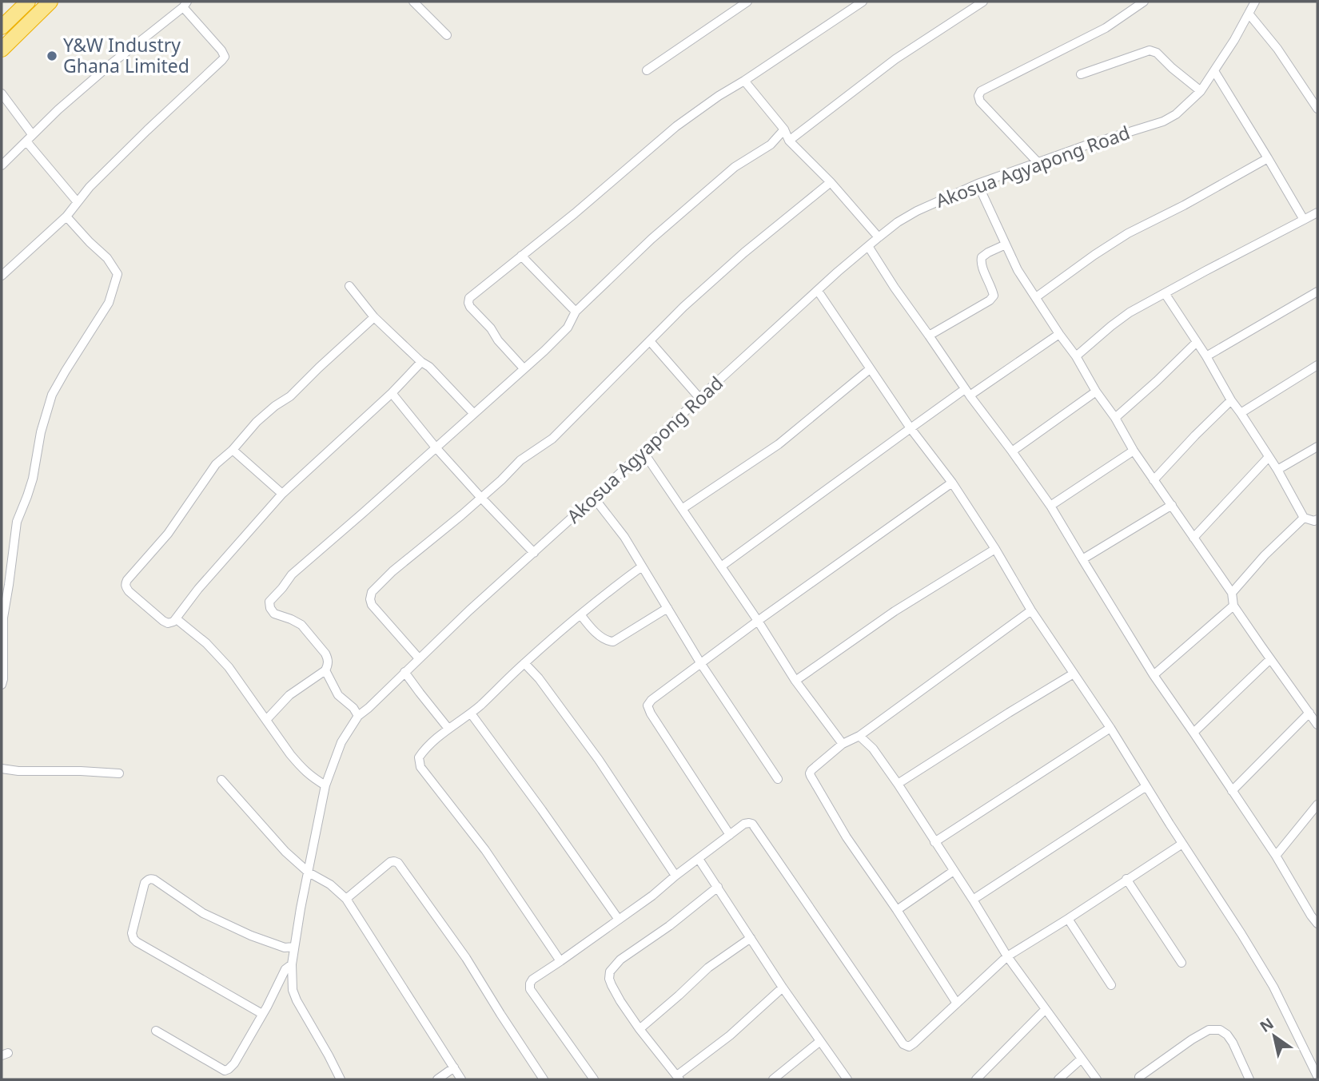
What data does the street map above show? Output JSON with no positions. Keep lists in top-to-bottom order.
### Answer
{
  "streets": {
    "street": ["Akosua Agyapong Road"]
  },
  "places": ["Y&W Industry Ghana Limited"],
  "north": "top left"
}
